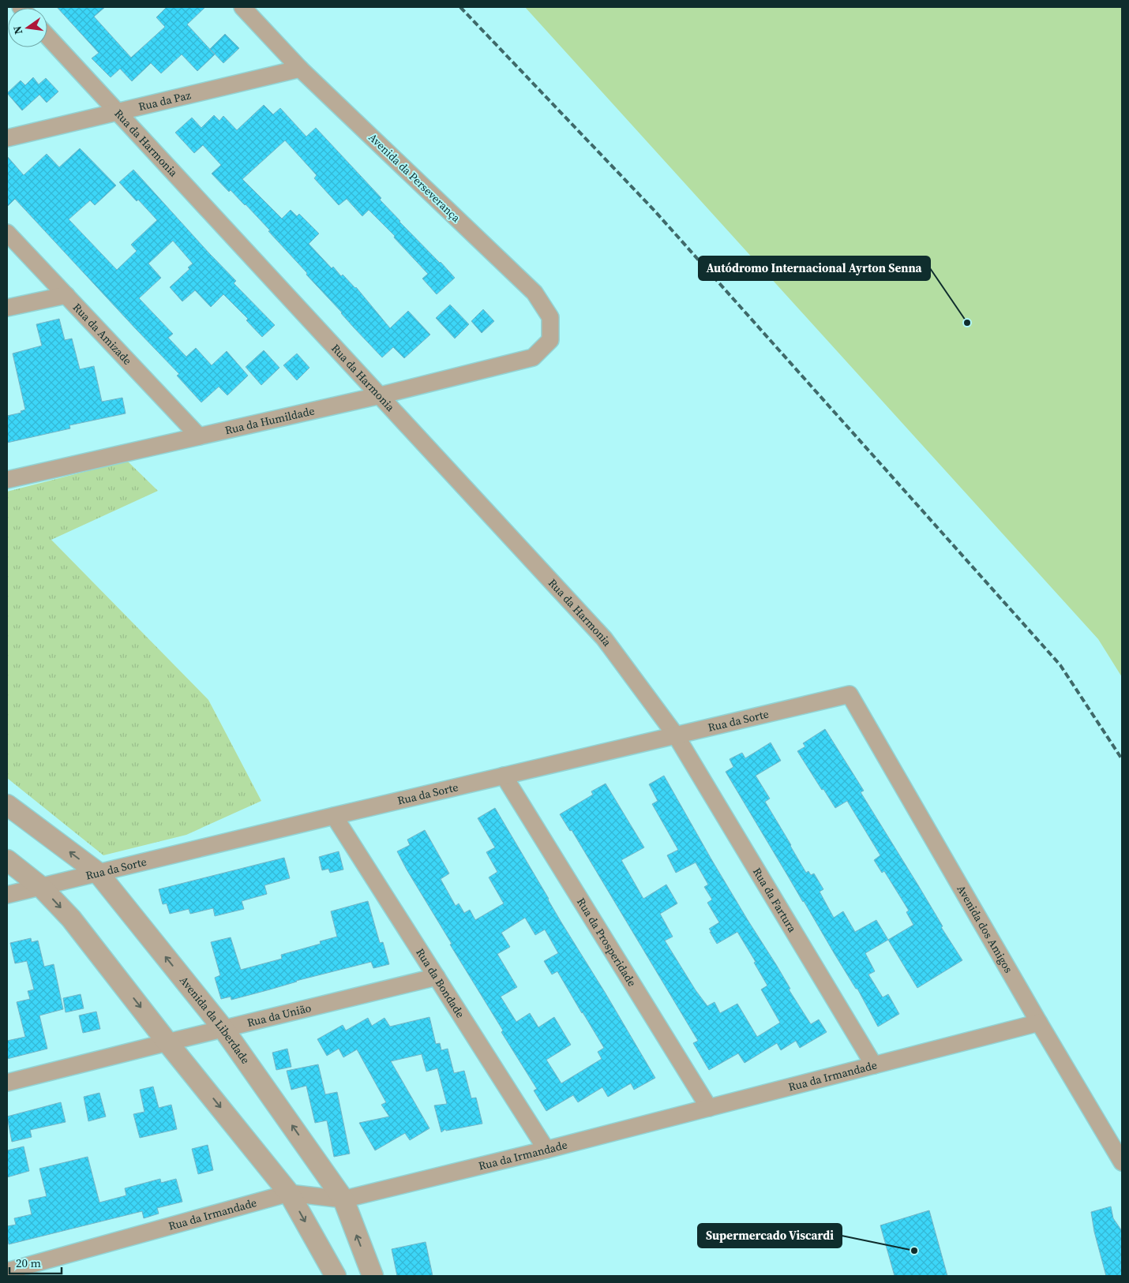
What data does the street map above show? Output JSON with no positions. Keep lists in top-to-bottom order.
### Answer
{
  "streets": {
    "street": [
      "Rua da Paz",
      "Rua da Harmonia",
      "Avenida da Perseverança",
      "Rua da Amizade",
      "Rua da Humildade",
      "Rua da Sorte",
      "Rua da Fartura",
      "Avenida dos Amigos",
      "Rua da Prosperidade",
      "Rua da Bondade",
      "Rua da União",
      "Avenida da Liberdade",
      "Rua da Irmandade"
    ]
  },
  "crossings": [
    ["Rua da Paz", "Rua da Harmonia"],
    ["Rua da Paz", "Avenida da Perseverança"],
    ["Rua da Harmonia", "Rua da Humildade"],
    ["Rua da Harmonia", "Rua da Sorte"],
    ["Rua da Harmonia", "Rua da Fartura"],
    ["Avenida da Perseverança", "Rua da Humildade"],
    ["Rua da Amizade", "Rua da Humildade"],
    ["Rua da Sorte", "Rua da Fartura"],
    ["Rua da Sorte", "Avenida dos Amigos"],
    ["Rua da Sorte", "Rua da Prosperidade"],
    ["Rua da Sorte", "Rua da Bondade"],
    ["Rua da Sorte", "Avenida da Liberdade"],
    ["Rua da Fartura", "Rua da Irmandade"],
    ["Avenida dos Amigos", "Rua da Irmandade"],
    ["Rua da Prosperidade", "Rua da Irmandade"],
    ["Rua da Bondade", "Rua da União"],
    ["Rua da Bondade", "Rua da Irmandade"],
    ["Rua da União", "Avenida da Liberdade"],
    ["Avenida da Liberdade", "Rua da Irmandade"]
  ],
  "places": ["Autódromo Internacional Ayrton Senna", "Supermercado Viscardi"],
  "scale_bar": "20 m",
  "north": "left"
}
